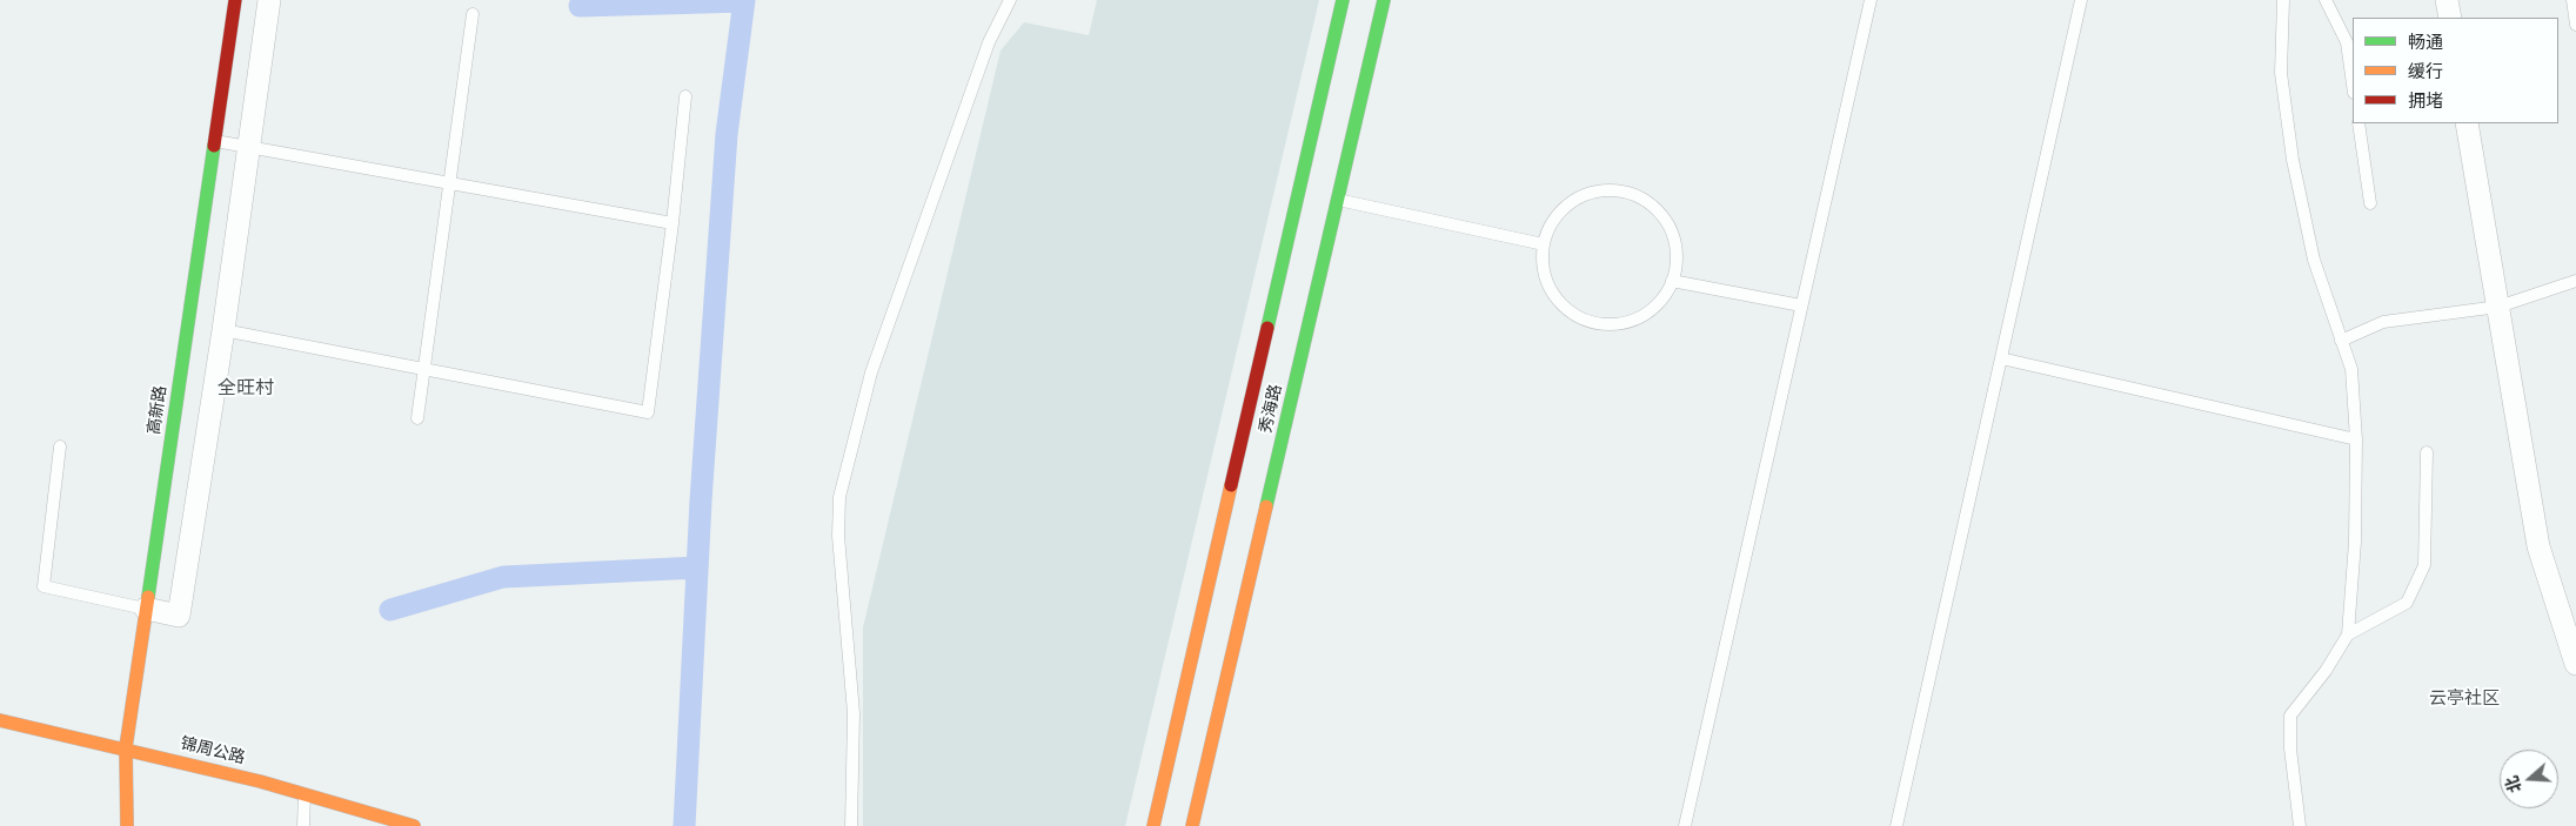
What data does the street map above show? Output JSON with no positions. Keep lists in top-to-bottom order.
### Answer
{
  "streets": {
    "main road": ["秀海路", "高新路", "锦周公路"]
  },
  "crossings": [
    ["高新路", "锦周公路"]
  ],
  "districts": ["全旺村", "云亭社区"],
  "legend": ["畅通", "缓行", "拥堵"],
  "north": "left"
}
